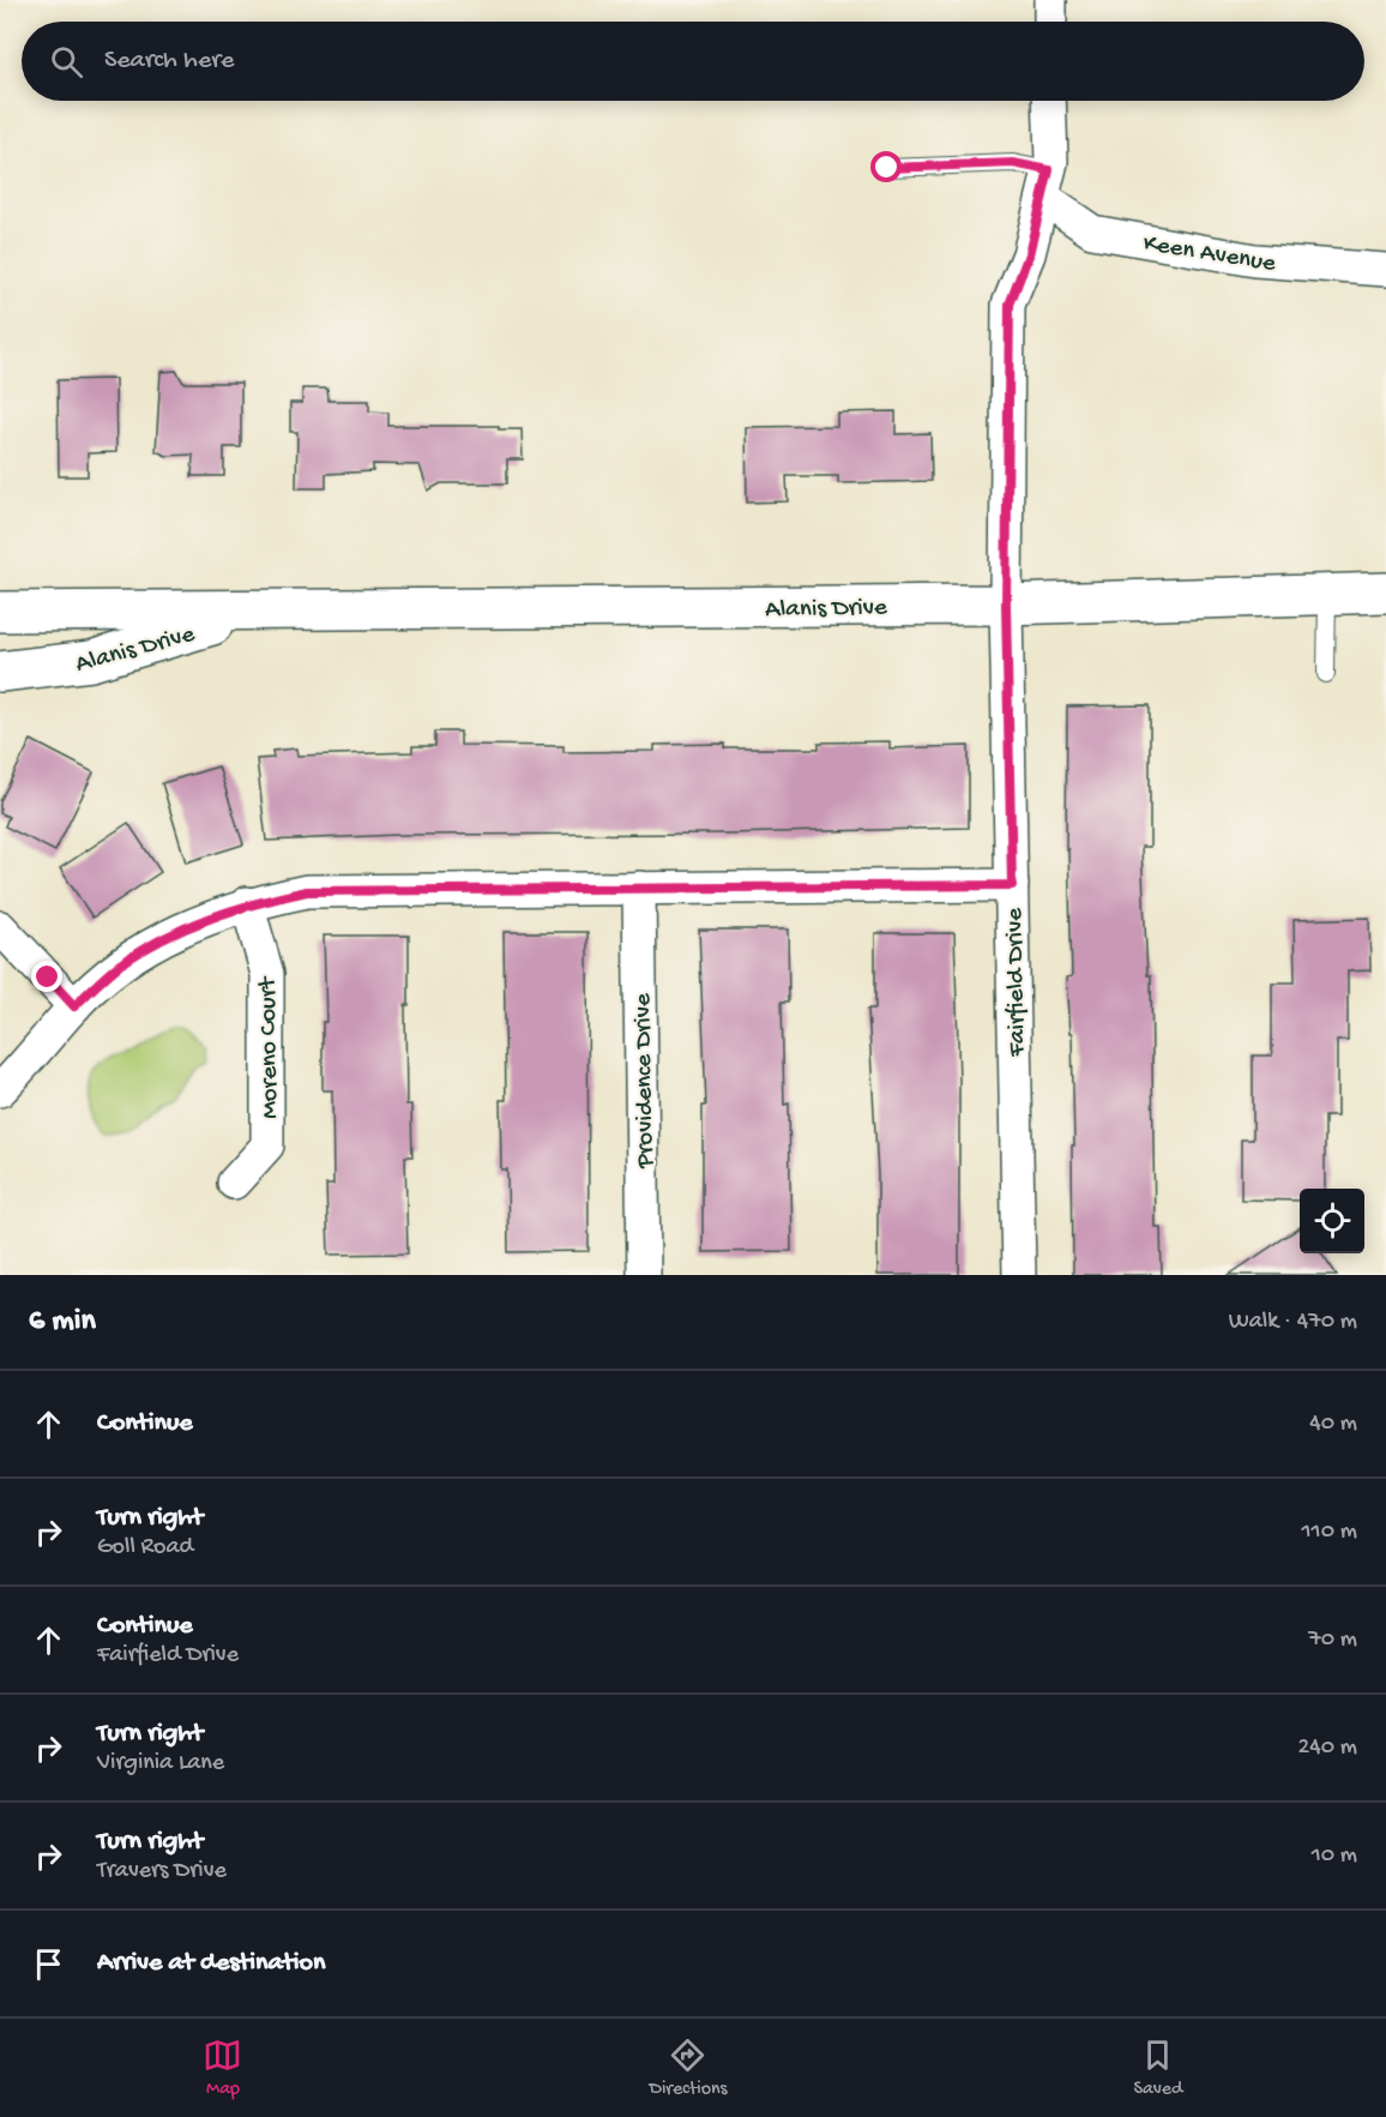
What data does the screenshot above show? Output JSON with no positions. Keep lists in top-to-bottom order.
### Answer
{
  "streets": {
    "main road": ["Alanis Drive"],
    "street": [
      "Keen Avenue",
      "Fairfield Drive",
      "Moreno Court",
      "Providence Drive"
    ]
  },
  "crossings": [
    ["Keen Avenue", "Fairfield Drive"],
    ["Alanis Drive", "Fairfield Drive"]
  ],
  "page": {
    "search": "Search here",
    "heading": ["6 min", "Walk · 470 m"],
    "list": [
      ["Continue", "40 m"],
      ["Turn right", "Goll Road", "110 m"],
      ["Continue", "Fairfield Drive", "70 m"],
      ["Turn right", "Virginia Lane", "240 m"],
      ["Turn right", "Travers Drive", "10 m"],
      "Arrive at destination"
    ],
    "nav": ["Map", "Directions", "Saved"]
  }
}
